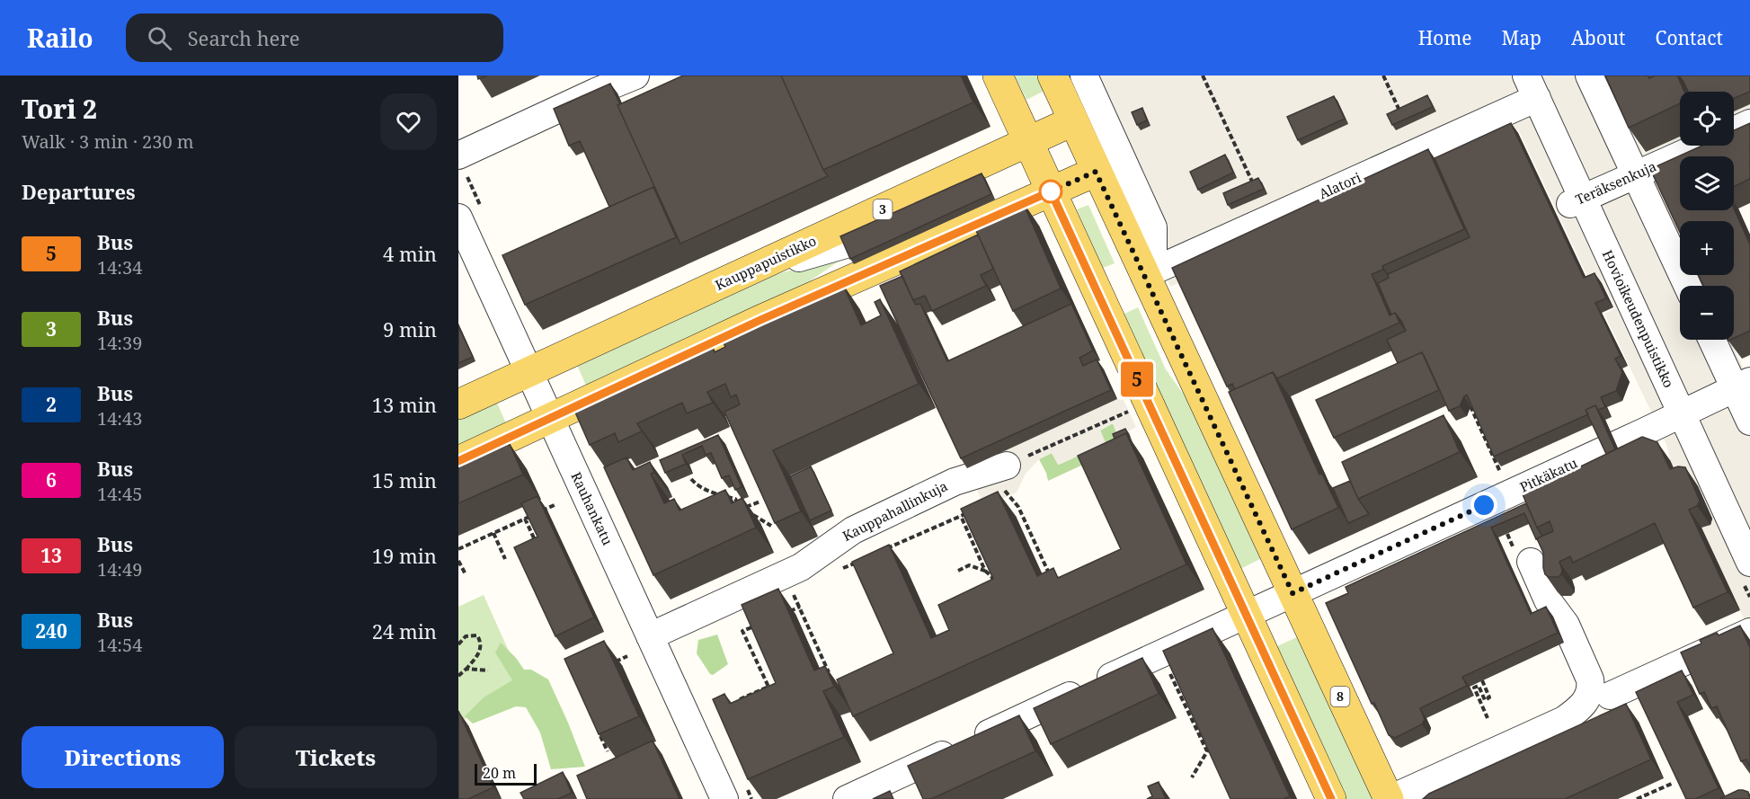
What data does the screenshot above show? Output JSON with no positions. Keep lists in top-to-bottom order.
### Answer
{
  "streets": {
    "main road": ["3", "Kauppapuistikko", "8"],
    "street": [
      "Teräksenkuja",
      "Alatori",
      "Hovioikeudenpuistikko",
      "Pitkäkatu",
      "Rauhankatu",
      "Kauppahallinkuja"
    ]
  },
  "crossings": [
    ["Teräksenkuja", "Hovioikeudenpuistikko"],
    ["Alatori", "Hovioikeudenpuistikko"],
    ["Alatori", "8"],
    ["Kauppapuistikko", "Rauhankatu"],
    ["Hovioikeudenpuistikko", "Pitkäkatu"],
    ["Pitkäkatu", "8"],
    ["Rauhankatu", "Kauppahallinkuja"]
  ],
  "lines": ["bus line 5"],
  "scale_bar": "20 m",
  "page": {
    "header": "Railo",
    "search": "Search here",
    "nav": [
      "Home",
      "Map",
      "About",
      "Contact"
    ],
    "heading": [
      ["Tori 2", "Walk · 3 min · 230 m"],
      "Departures"
    ],
    "on_map": "5",
    "map_buttons": ["+", "−"],
    "list": [
      {
        "mark": "5",
        "name": "Bus",
        "note": "14:34",
        "value": "4 min"
      },
      {
        "mark": "3",
        "name": "Bus",
        "note": "14:39",
        "value": "9 min"
      },
      {
        "mark": "2",
        "name": "Bus",
        "note": "14:43",
        "value": "13 min"
      },
      {
        "mark": "6",
        "name": "Bus",
        "note": "14:45",
        "value": "15 min"
      },
      {
        "mark": "13",
        "name": "Bus",
        "note": "14:49",
        "value": "19 min"
      },
      {
        "mark": "240",
        "name": "Bus",
        "note": "14:54",
        "value": "24 min"
      }
    ],
    "buttons": ["Directions", "Tickets"],
    "scale": "20 m"
  }
}
